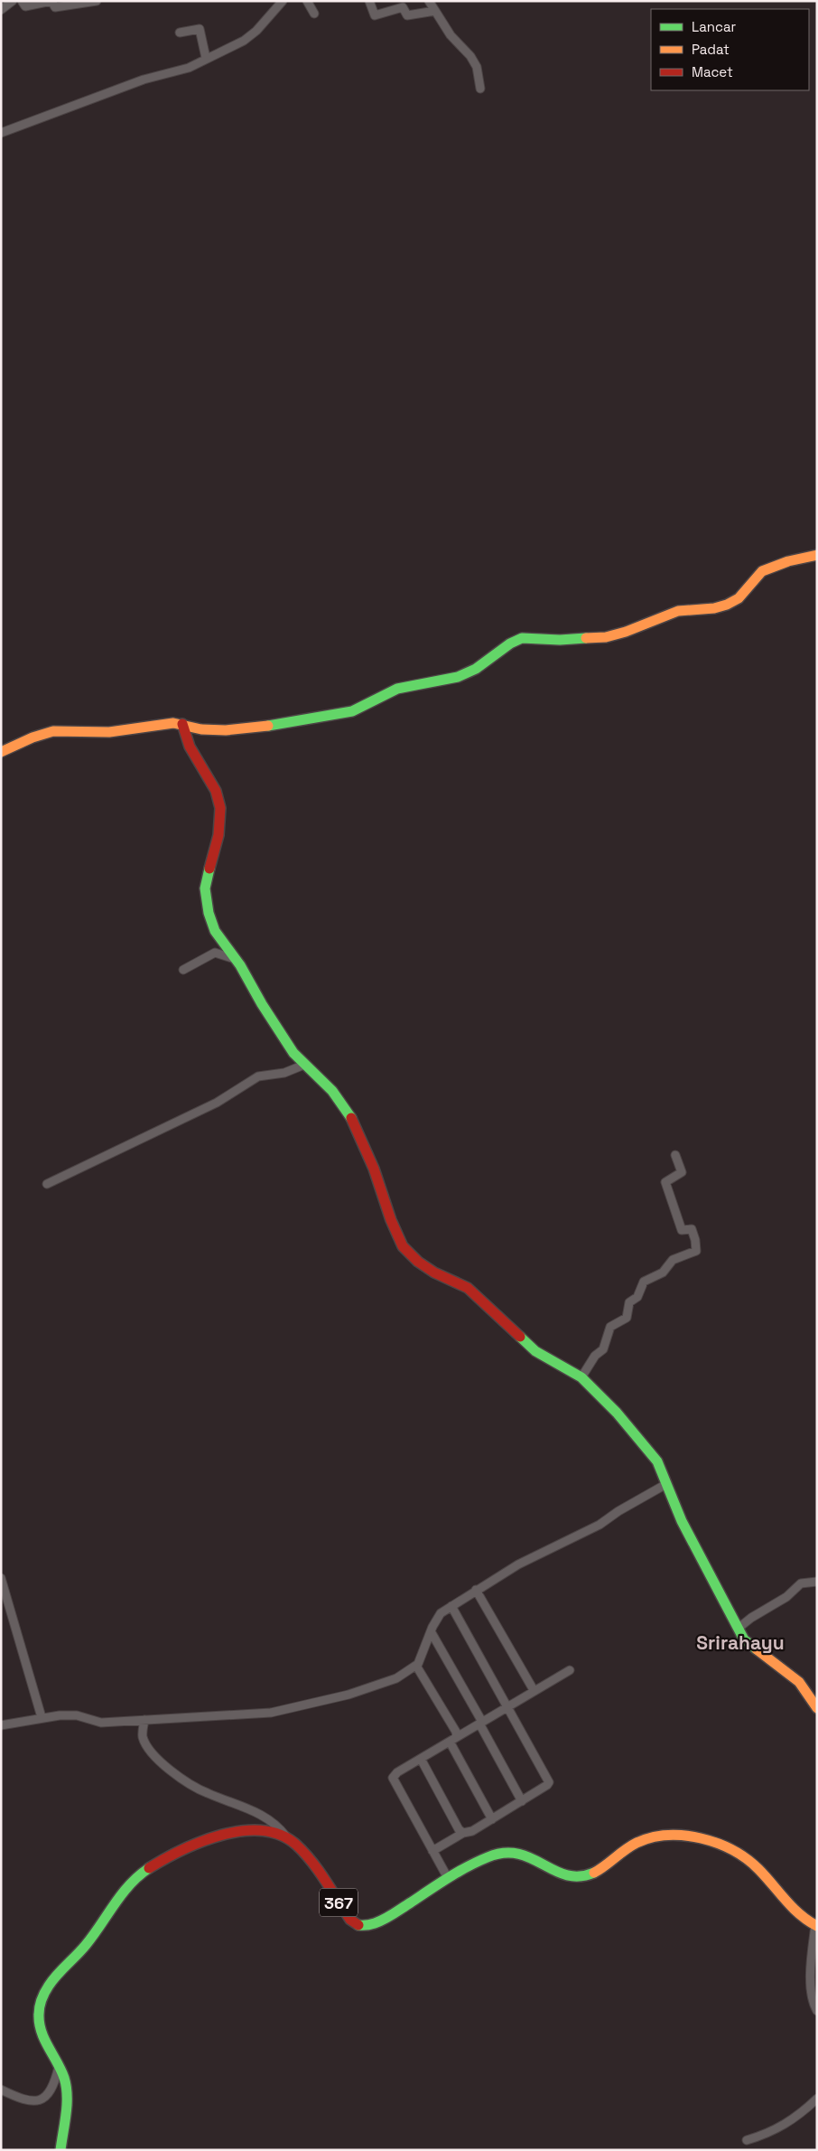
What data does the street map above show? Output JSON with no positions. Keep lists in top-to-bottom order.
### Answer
{
  "streets": {
    "street": ["367"]
  },
  "districts": ["Srirahayu"],
  "legend": ["Lancar", "Padat", "Macet"]
}
